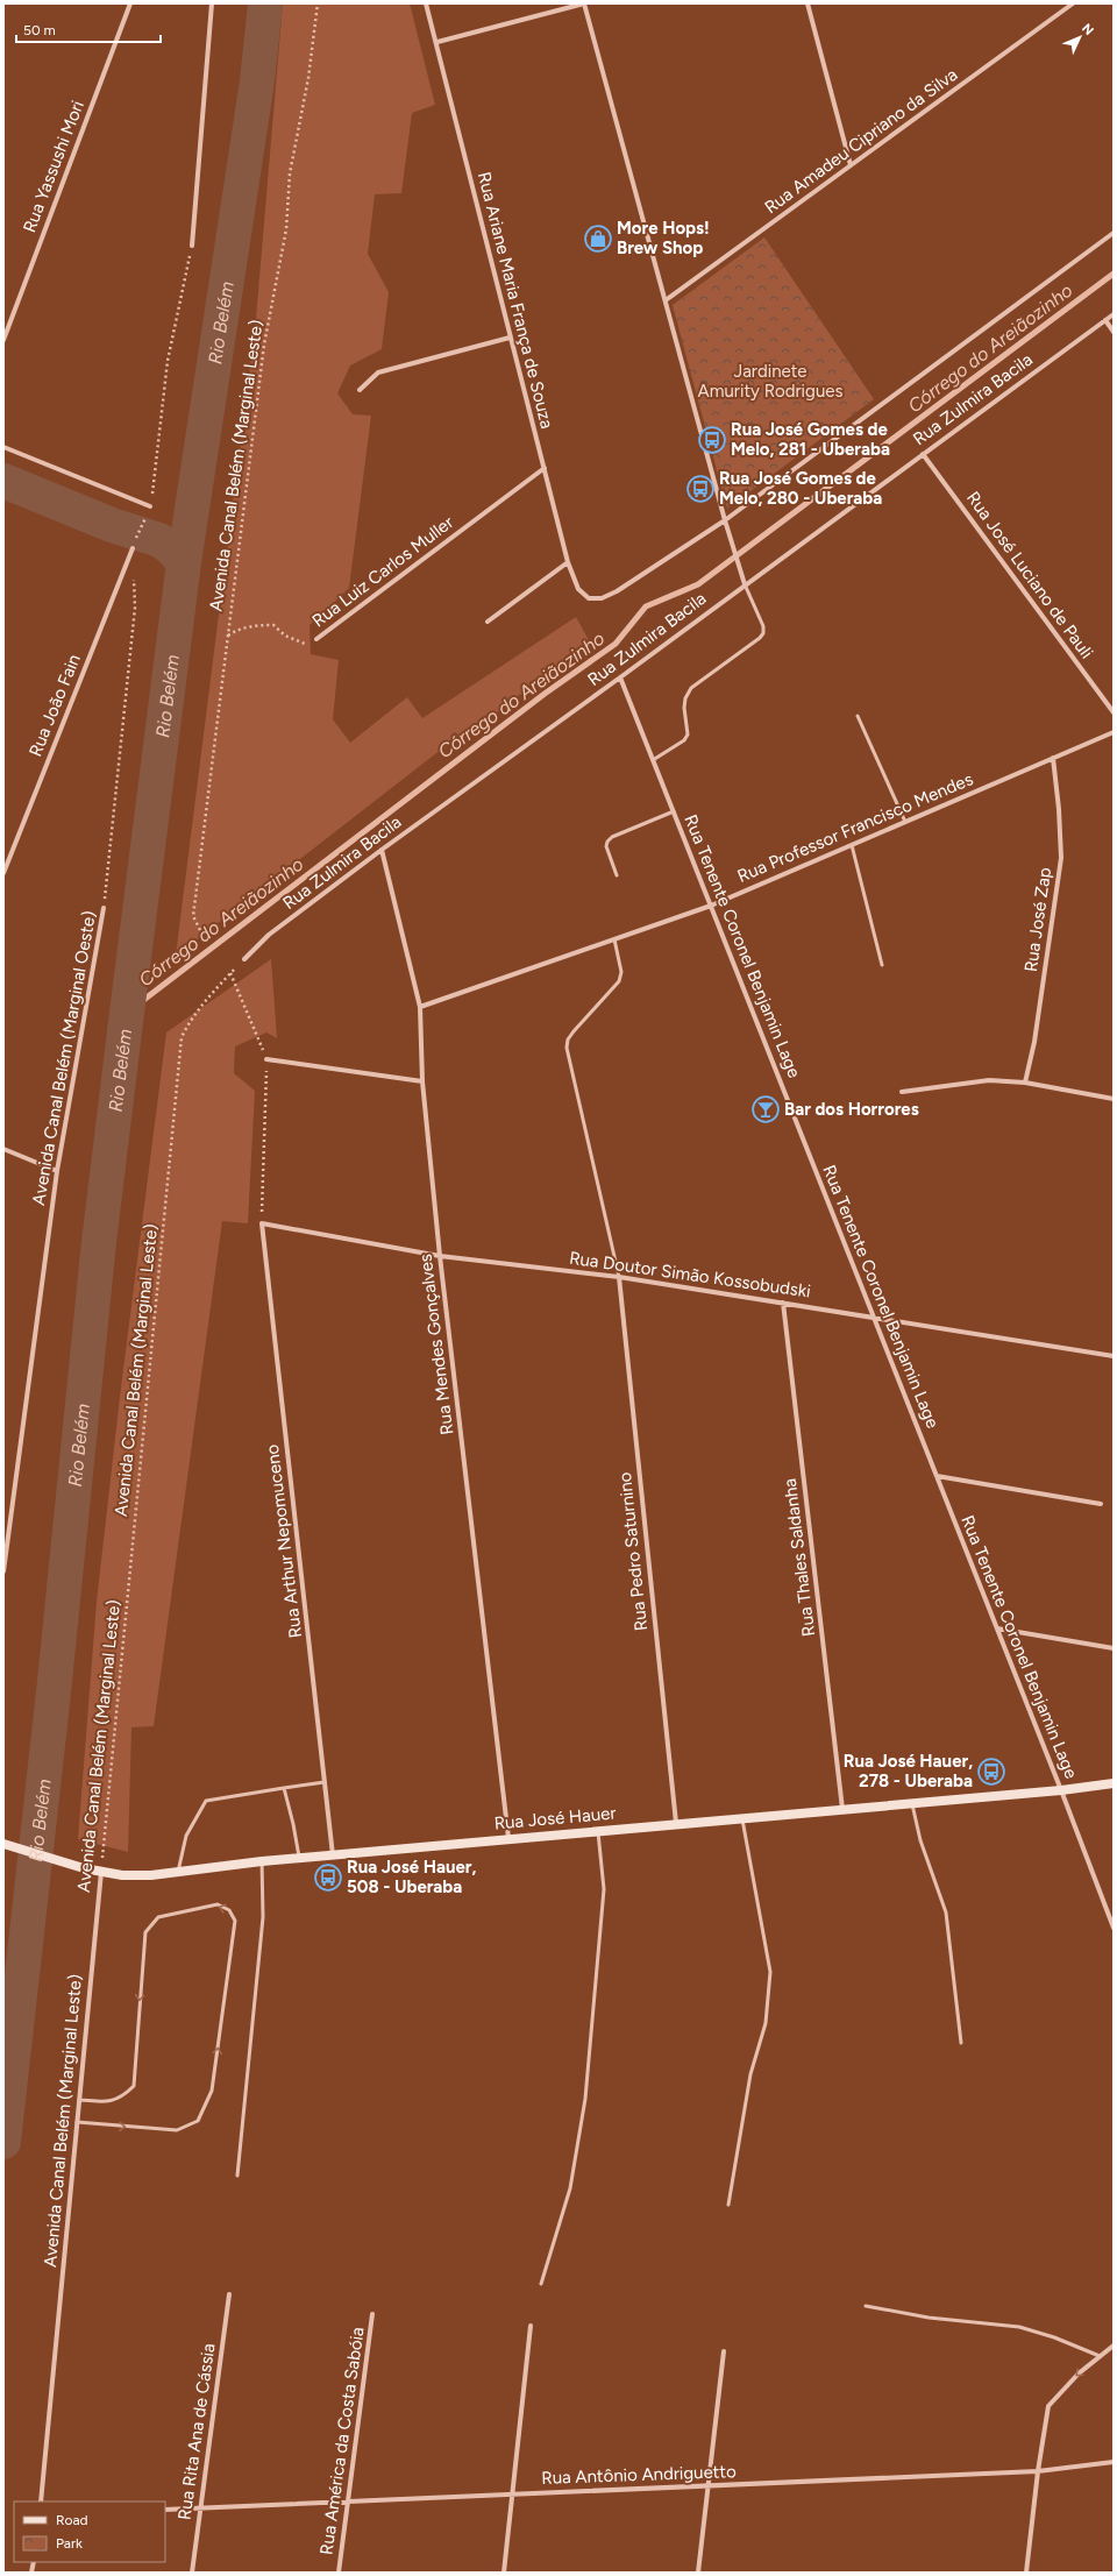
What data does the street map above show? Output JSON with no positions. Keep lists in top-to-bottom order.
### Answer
{
  "streets": {
    "main road": ["Rua José Hauer"],
    "street": [
      "Rua Amadeu Cipriano da Silva",
      "Rua Yassushi Mori",
      "Rua Ariane Maria França de Souza",
      "Rua Zulmira Bacila",
      "Avenida Canal Belém (Marginal Leste)",
      "Rua Luiz Carlos Muller",
      "Rua José Luciano de Pauli",
      "Rua João Fain",
      "Rua Professor Francisco Mendes",
      "Rua José Zap",
      "Rua Tenente Coronel Benjamin Lage",
      "Avenida Canal Belém (Marginal Oeste)",
      "Rua Doutor Simão Kossobudski",
      "Rua Mendes Gonçalves",
      "Rua Arthur Nepomuceno",
      "Rua Pedro Saturnino",
      "Rua Thales Saldanha",
      "Rua Rita Ana de Cássia",
      "Rua América da Costa Sabóia",
      "Rua Antônio Andriguetto"
    ]
  },
  "crossings": [
    ["Rua Ariane Maria França de Souza", "Rua Luiz Carlos Muller"],
    ["Rua Zulmira Bacila", "Rua José Luciano de Pauli"],
    ["Rua Zulmira Bacila", "Rua Tenente Coronel Benjamin Lage"],
    ["Rua Zulmira Bacila", "Rua Mendes Gonçalves"],
    ["Avenida Canal Belém (Marginal Leste)", "Rua Luiz Carlos Muller"],
    ["Avenida Canal Belém (Marginal Leste)", "Rua José Hauer"],
    ["Rua Professor Francisco Mendes", "Rua José Zap"],
    ["Rua Professor Francisco Mendes", "Rua Tenente Coronel Benjamin Lage"],
    ["Rua Professor Francisco Mendes", "Rua Mendes Gonçalves"],
    ["Rua Tenente Coronel Benjamin Lage", "Rua Doutor Simão Kossobudski"],
    ["Rua Tenente Coronel Benjamin Lage", "Rua José Hauer"],
    ["Rua Doutor Simão Kossobudski", "Rua Mendes Gonçalves"],
    ["Rua Doutor Simão Kossobudski", "Rua Arthur Nepomuceno"],
    ["Rua Doutor Simão Kossobudski", "Rua Pedro Saturnino"],
    ["Rua Doutor Simão Kossobudski", "Rua Thales Saldanha"],
    ["Rua Mendes Gonçalves", "Rua José Hauer"],
    ["Rua Arthur Nepomuceno", "Rua José Hauer"],
    ["Rua Pedro Saturnino", "Rua José Hauer"],
    ["Rua Thales Saldanha", "Rua José Hauer"],
    ["Rua Rita Ana de Cássia", "Rua Antônio Andriguetto"],
    ["Rua América da Costa Sabóia", "Rua Antônio Andriguetto"]
  ],
  "water": ["Rio Belém", "Córrego do Areiãozinho"],
  "parks": ["Jardinete Amurity Rodrigues"],
  "places": {
    "shop": ["More Hops! Brew Shop"],
    "bus stop": [
      "Rua José Gomes de Melo, 281 - Uberaba",
      "Rua José Gomes de Melo, 280 - Uberaba",
      "Rua José Hauer, 278 - Uberaba",
      "Rua José Hauer, 508 - Uberaba"
    ],
    "bar": ["Bar dos Horrores"]
  },
  "legend": ["Road", "Park"],
  "scale_bar": "50 m",
  "north": "top right"
}
